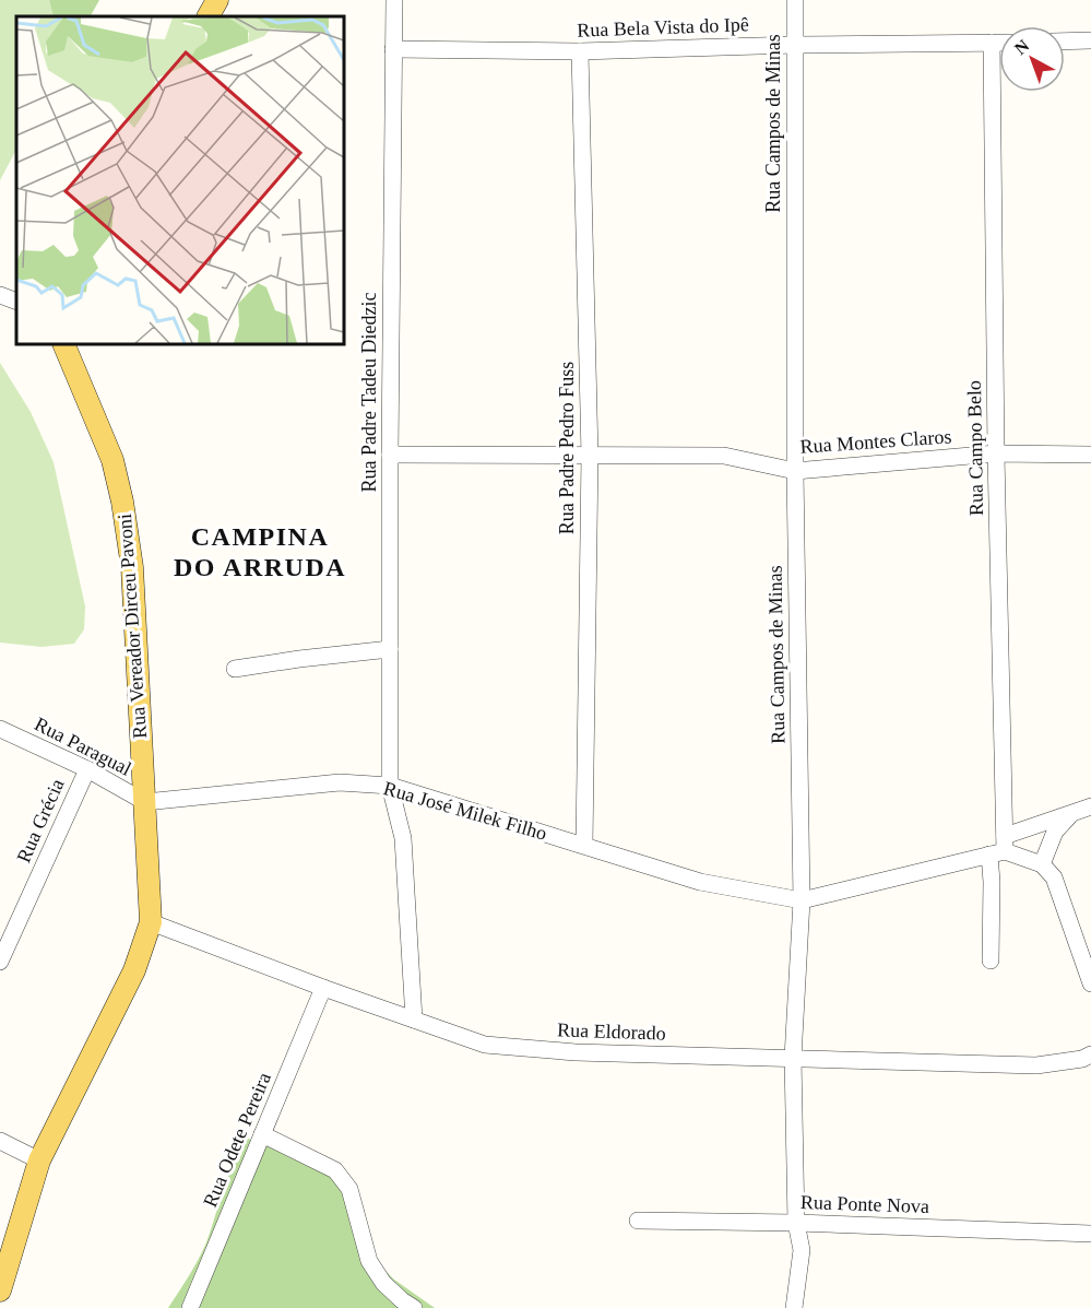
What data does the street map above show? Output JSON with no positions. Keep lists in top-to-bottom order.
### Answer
{
  "streets": {
    "main road": ["Rua Vereador Dirceu Pavoni"],
    "street": [
      "Rua Bela Vista do Ipê",
      "Rua Campos de Minas",
      "Rua Padre Tadeu Diedzic",
      "Rua Montes Claros",
      "Rua Padre Pedro Fuss",
      "Rua Campo Belo",
      "Rua Paragual",
      "Rua José Milek Filho",
      "Rua Grécia",
      "Rua Eldorado",
      "Rua Odete Pereira",
      "Rua Ponte Nova"
    ]
  },
  "crossings": [
    ["Rua Bela Vista do Ipê", "Rua Campos de Minas"],
    ["Rua Bela Vista do Ipê", "Rua Padre Tadeu Diedzic"],
    ["Rua Bela Vista do Ipê", "Rua Padre Pedro Fuss"],
    ["Rua Bela Vista do Ipê", "Rua Campo Belo"],
    ["Rua Campos de Minas", "Rua Montes Claros"],
    ["Rua Campos de Minas", "Rua José Milek Filho"],
    ["Rua Campos de Minas", "Rua Eldorado"],
    ["Rua Campos de Minas", "Rua Ponte Nova"],
    ["Rua Padre Tadeu Diedzic", "Rua Montes Claros"],
    ["Rua Padre Tadeu Diedzic", "Rua José Milek Filho"],
    ["Rua Padre Tadeu Diedzic", "Rua Eldorado"],
    ["Rua Montes Claros", "Rua Padre Pedro Fuss"],
    ["Rua Montes Claros", "Rua Campo Belo"],
    ["Rua Padre Pedro Fuss", "Rua José Milek Filho"],
    ["Rua Campo Belo", "Rua José Milek Filho"],
    ["Rua Vereador Dirceu Pavoni", "Rua Paragual"],
    ["Rua Vereador Dirceu Pavoni", "Rua José Milek Filho"],
    ["Rua Paragual", "Rua José Milek Filho"],
    ["Rua Paragual", "Rua Grécia"],
    ["Rua Eldorado", "Rua Odete Pereira"]
  ],
  "districts": ["CAMPINA DO ARRUDA"],
  "north": "top left"
}
